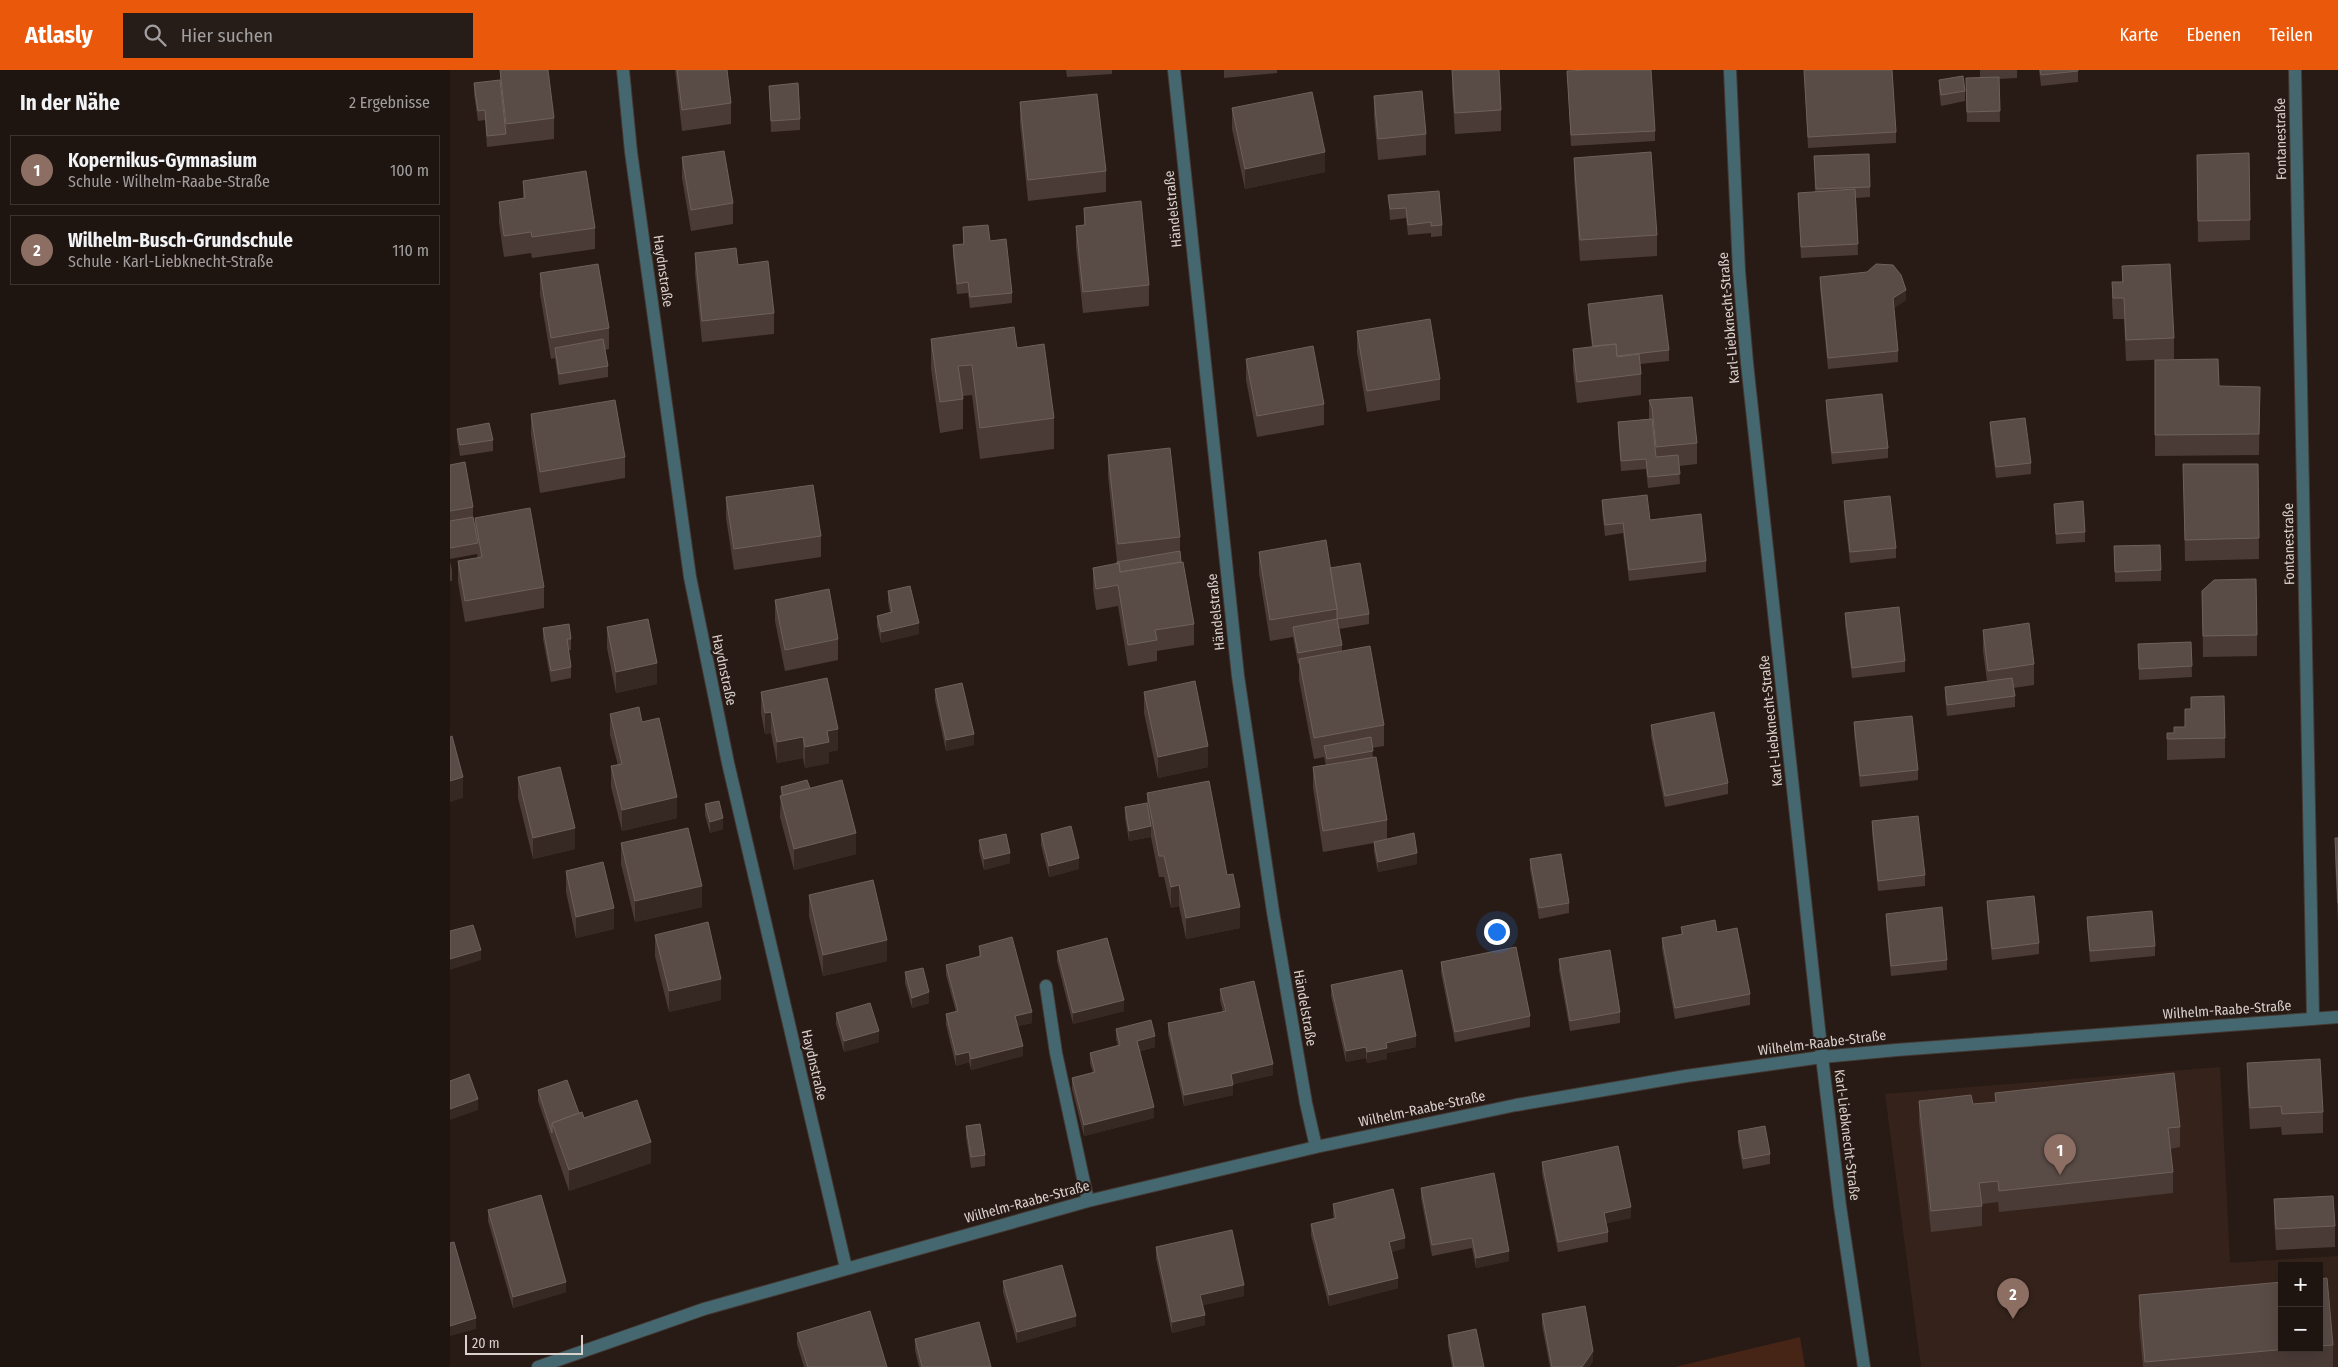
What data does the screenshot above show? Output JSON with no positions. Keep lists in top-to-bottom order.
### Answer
{
  "streets": {
    "street": [
      "Fontanestraße",
      "Händelstraße",
      "Haydnstraße",
      "Karl-Liebknecht-Straße",
      "Wilhelm-Raabe-Straße"
    ]
  },
  "crossings": [
    ["Fontanestraße", "Wilhelm-Raabe-Straße"],
    ["Händelstraße", "Wilhelm-Raabe-Straße"],
    ["Haydnstraße", "Wilhelm-Raabe-Straße"],
    ["Karl-Liebknecht-Straße", "Wilhelm-Raabe-Straße"]
  ],
  "scale_bar": "20 m",
  "page": {
    "header": "Atlasly",
    "search": "Hier suchen",
    "nav": ["Karte", "Ebenen", "Teilen"],
    "heading": ["In der Nähe", "2 Ergebnisse"],
    "list": [
      {
        "mark": "1",
        "name": "Kopernikus-Gymnasium",
        "note": "Schule · Wilhelm-Raabe-Straße",
        "value": "100 m"
      },
      {
        "mark": "2",
        "name": "Wilhelm-Busch-Grundschule",
        "note": "Schule · Karl-Liebknecht-Straße",
        "value": "110 m"
      }
    ],
    "pins": ["1", "2"],
    "map_buttons": ["+", "−"],
    "scale": "20 m"
  }
}
